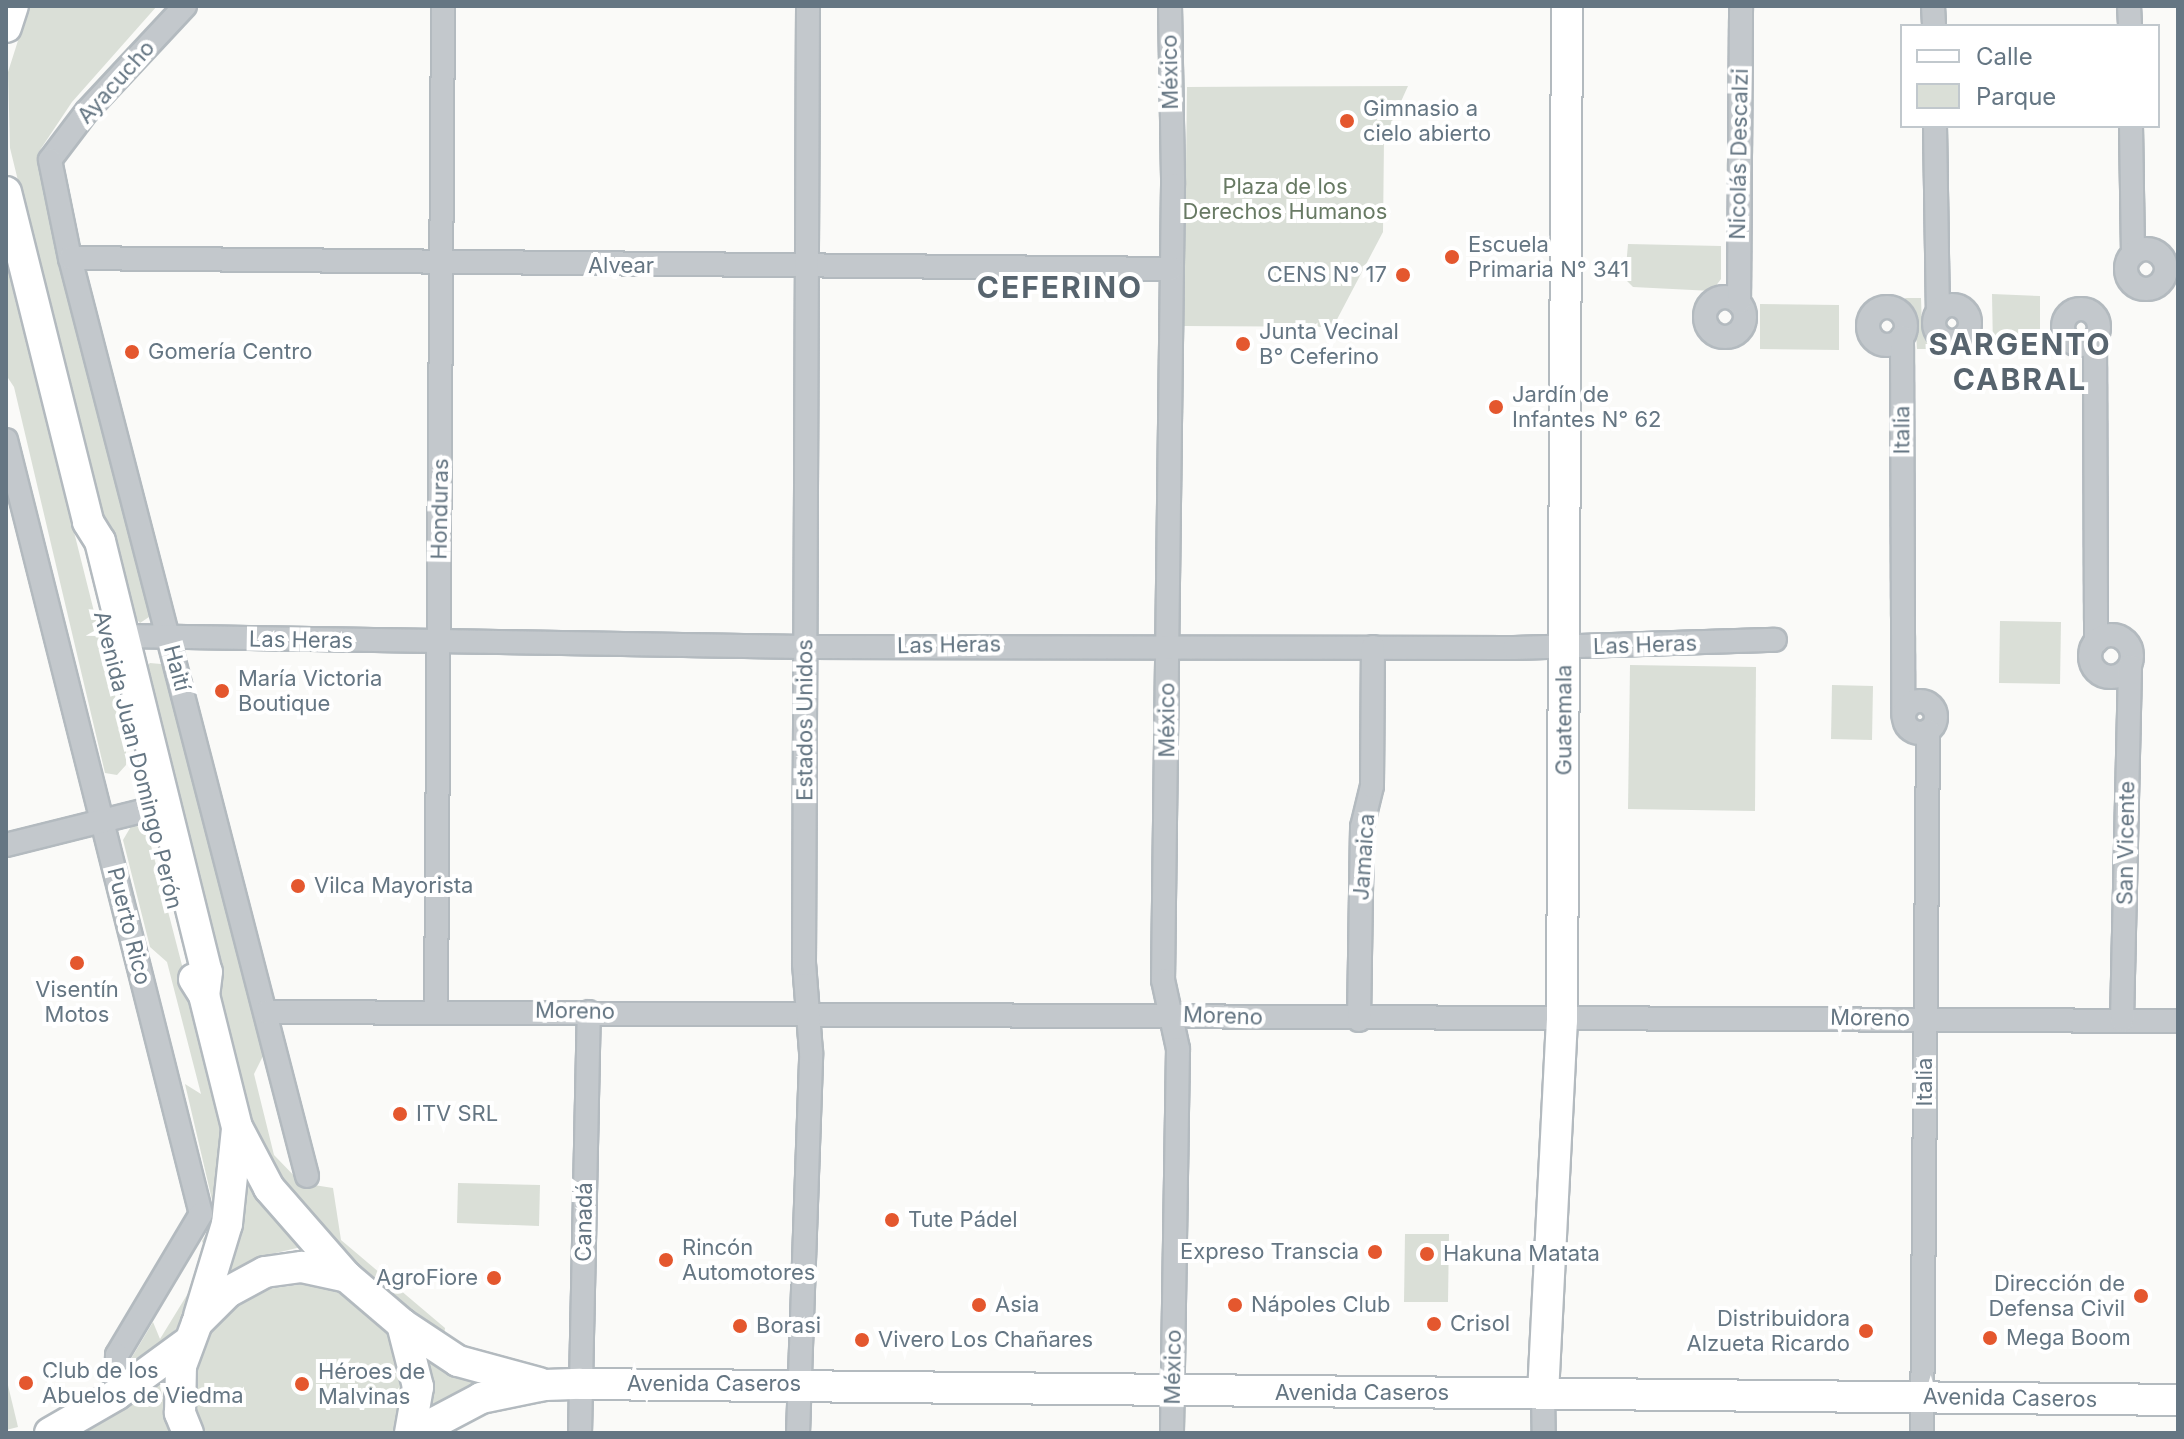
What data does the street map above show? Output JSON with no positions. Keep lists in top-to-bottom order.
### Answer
{
  "streets": {
    "main road": ["Guatemala", "Avenida Juan Domingo Perón", "Avenida Caseros"],
    "street": [
      "México",
      "Ayacucho",
      "Nicolás Descalzi",
      "Alvear",
      "Italia",
      "Honduras",
      "Las Heras",
      "Haití",
      "Estados Unidos",
      "San Vicente",
      "Jamaica",
      "Puerto Rico",
      "Moreno",
      "Canadá"
    ]
  },
  "crossings": [
    ["México", "Alvear"],
    ["México", "Las Heras"],
    ["México", "Moreno"],
    ["México", "Avenida Caseros"],
    ["Ayacucho", "Haití"],
    ["Alvear", "Honduras"],
    ["Alvear", "Haití"],
    ["Alvear", "Estados Unidos"],
    ["Italia", "Moreno"],
    ["Italia", "Avenida Caseros"],
    ["Honduras", "Las Heras"],
    ["Honduras", "Moreno"],
    ["Las Heras", "Haití"],
    ["Las Heras", "Estados Unidos"],
    ["Las Heras", "Guatemala"],
    ["Las Heras", "Avenida Juan Domingo Perón"],
    ["Las Heras", "Jamaica"],
    ["Haití", "Moreno"],
    ["Estados Unidos", "Moreno"],
    ["Estados Unidos", "Avenida Caseros"],
    ["Guatemala", "Moreno"],
    ["Guatemala", "Avenida Caseros"],
    ["Avenida Juan Domingo Perón", "Avenida Caseros"],
    ["San Vicente", "Moreno"],
    ["Jamaica", "Moreno"],
    ["Moreno", "Canadá"],
    ["Canadá", "Avenida Caseros"]
  ],
  "districts": ["CEFERINO", "SARGENTO CABRAL"],
  "parks": ["Plaza de los Derechos Humanos"],
  "places": [
    "Gimnasio a cielo abierto",
    "Escuela Primaria N° 341",
    "CENS N° 17",
    "Junta Vecinal B° Ceferino",
    "Gomería Centro",
    "Jardín de Infantes N° 62",
    "María Victoria Boutique",
    "Vilca Mayorista",
    "Visentín Motos",
    "ITV SRL",
    "Tute Pádel",
    "Expreso Transcia",
    "Hakuna Matata",
    "Rincón Automotores",
    "AgroFiore",
    "Dirección de Defensa Civil",
    "Asia",
    "Nápoles Club",
    "Crisol",
    "Borasi",
    "Distribuidora Alzueta Ricardo",
    "Mega Boom",
    "Vivero Los Chañares",
    "Club de los Abuelos de Viedma",
    "Héroes de Malvinas"
  ],
  "legend": ["Calle", "Parque"]
}
